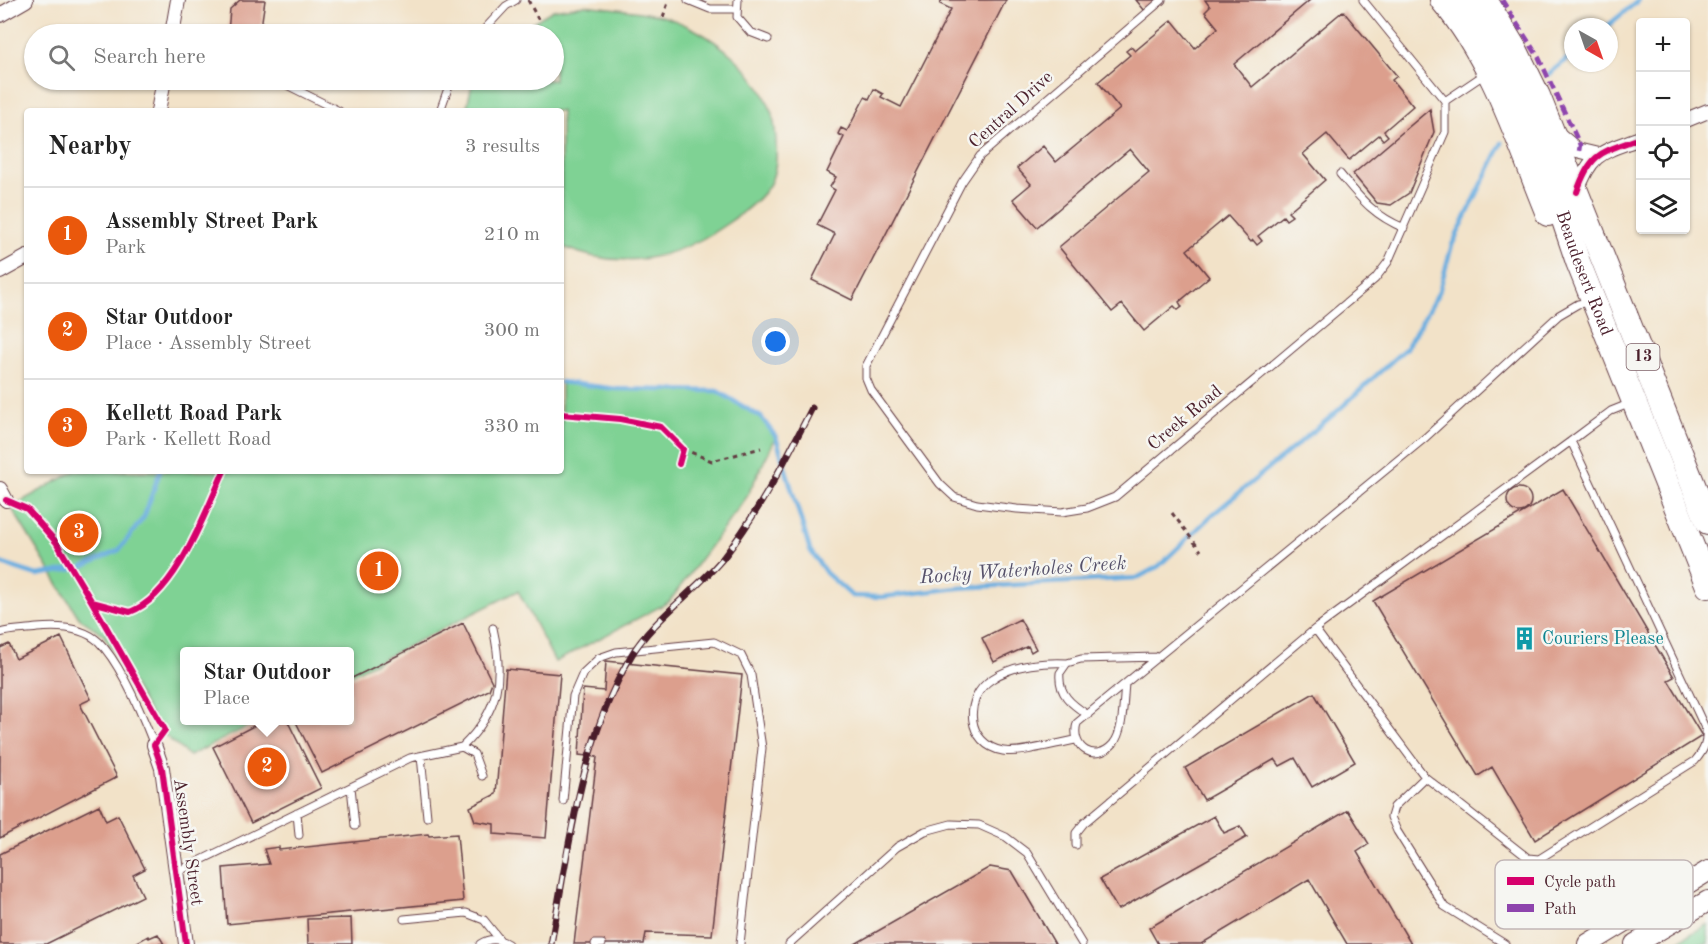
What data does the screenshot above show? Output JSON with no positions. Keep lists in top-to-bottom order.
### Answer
{
  "streets": {
    "highway": ["Beaudesert Road", "13"],
    "street": ["Assembly Street"],
    "lane": ["Central Drive", "Creek Road"]
  },
  "crossings": [
    ["Central Drive", "Creek Road"]
  ],
  "water": ["Rocky Waterholes Creek"],
  "places": {
    "building": ["Couriers Please"]
  },
  "legend": ["Cycle path", "Path"],
  "north": "bottom right",
  "page": {
    "map_buttons": ["+", "−"],
    "search": "Search here",
    "heading": ["Nearby", "3 results"],
    "list": [
      {
        "mark": "1",
        "name": "Assembly Street Park",
        "note": "Park",
        "value": "210 m"
      },
      {
        "mark": "2",
        "name": "Star Outdoor",
        "note": "Place · Assembly Street",
        "value": "300 m"
      },
      {
        "mark": "3",
        "name": "Kellett Road Park",
        "note": "Park · Kellett Road",
        "value": "330 m"
      }
    ],
    "pins": ["3", "1", "2"],
    "popup": ["Star Outdoor", "Place"]
  }
}
